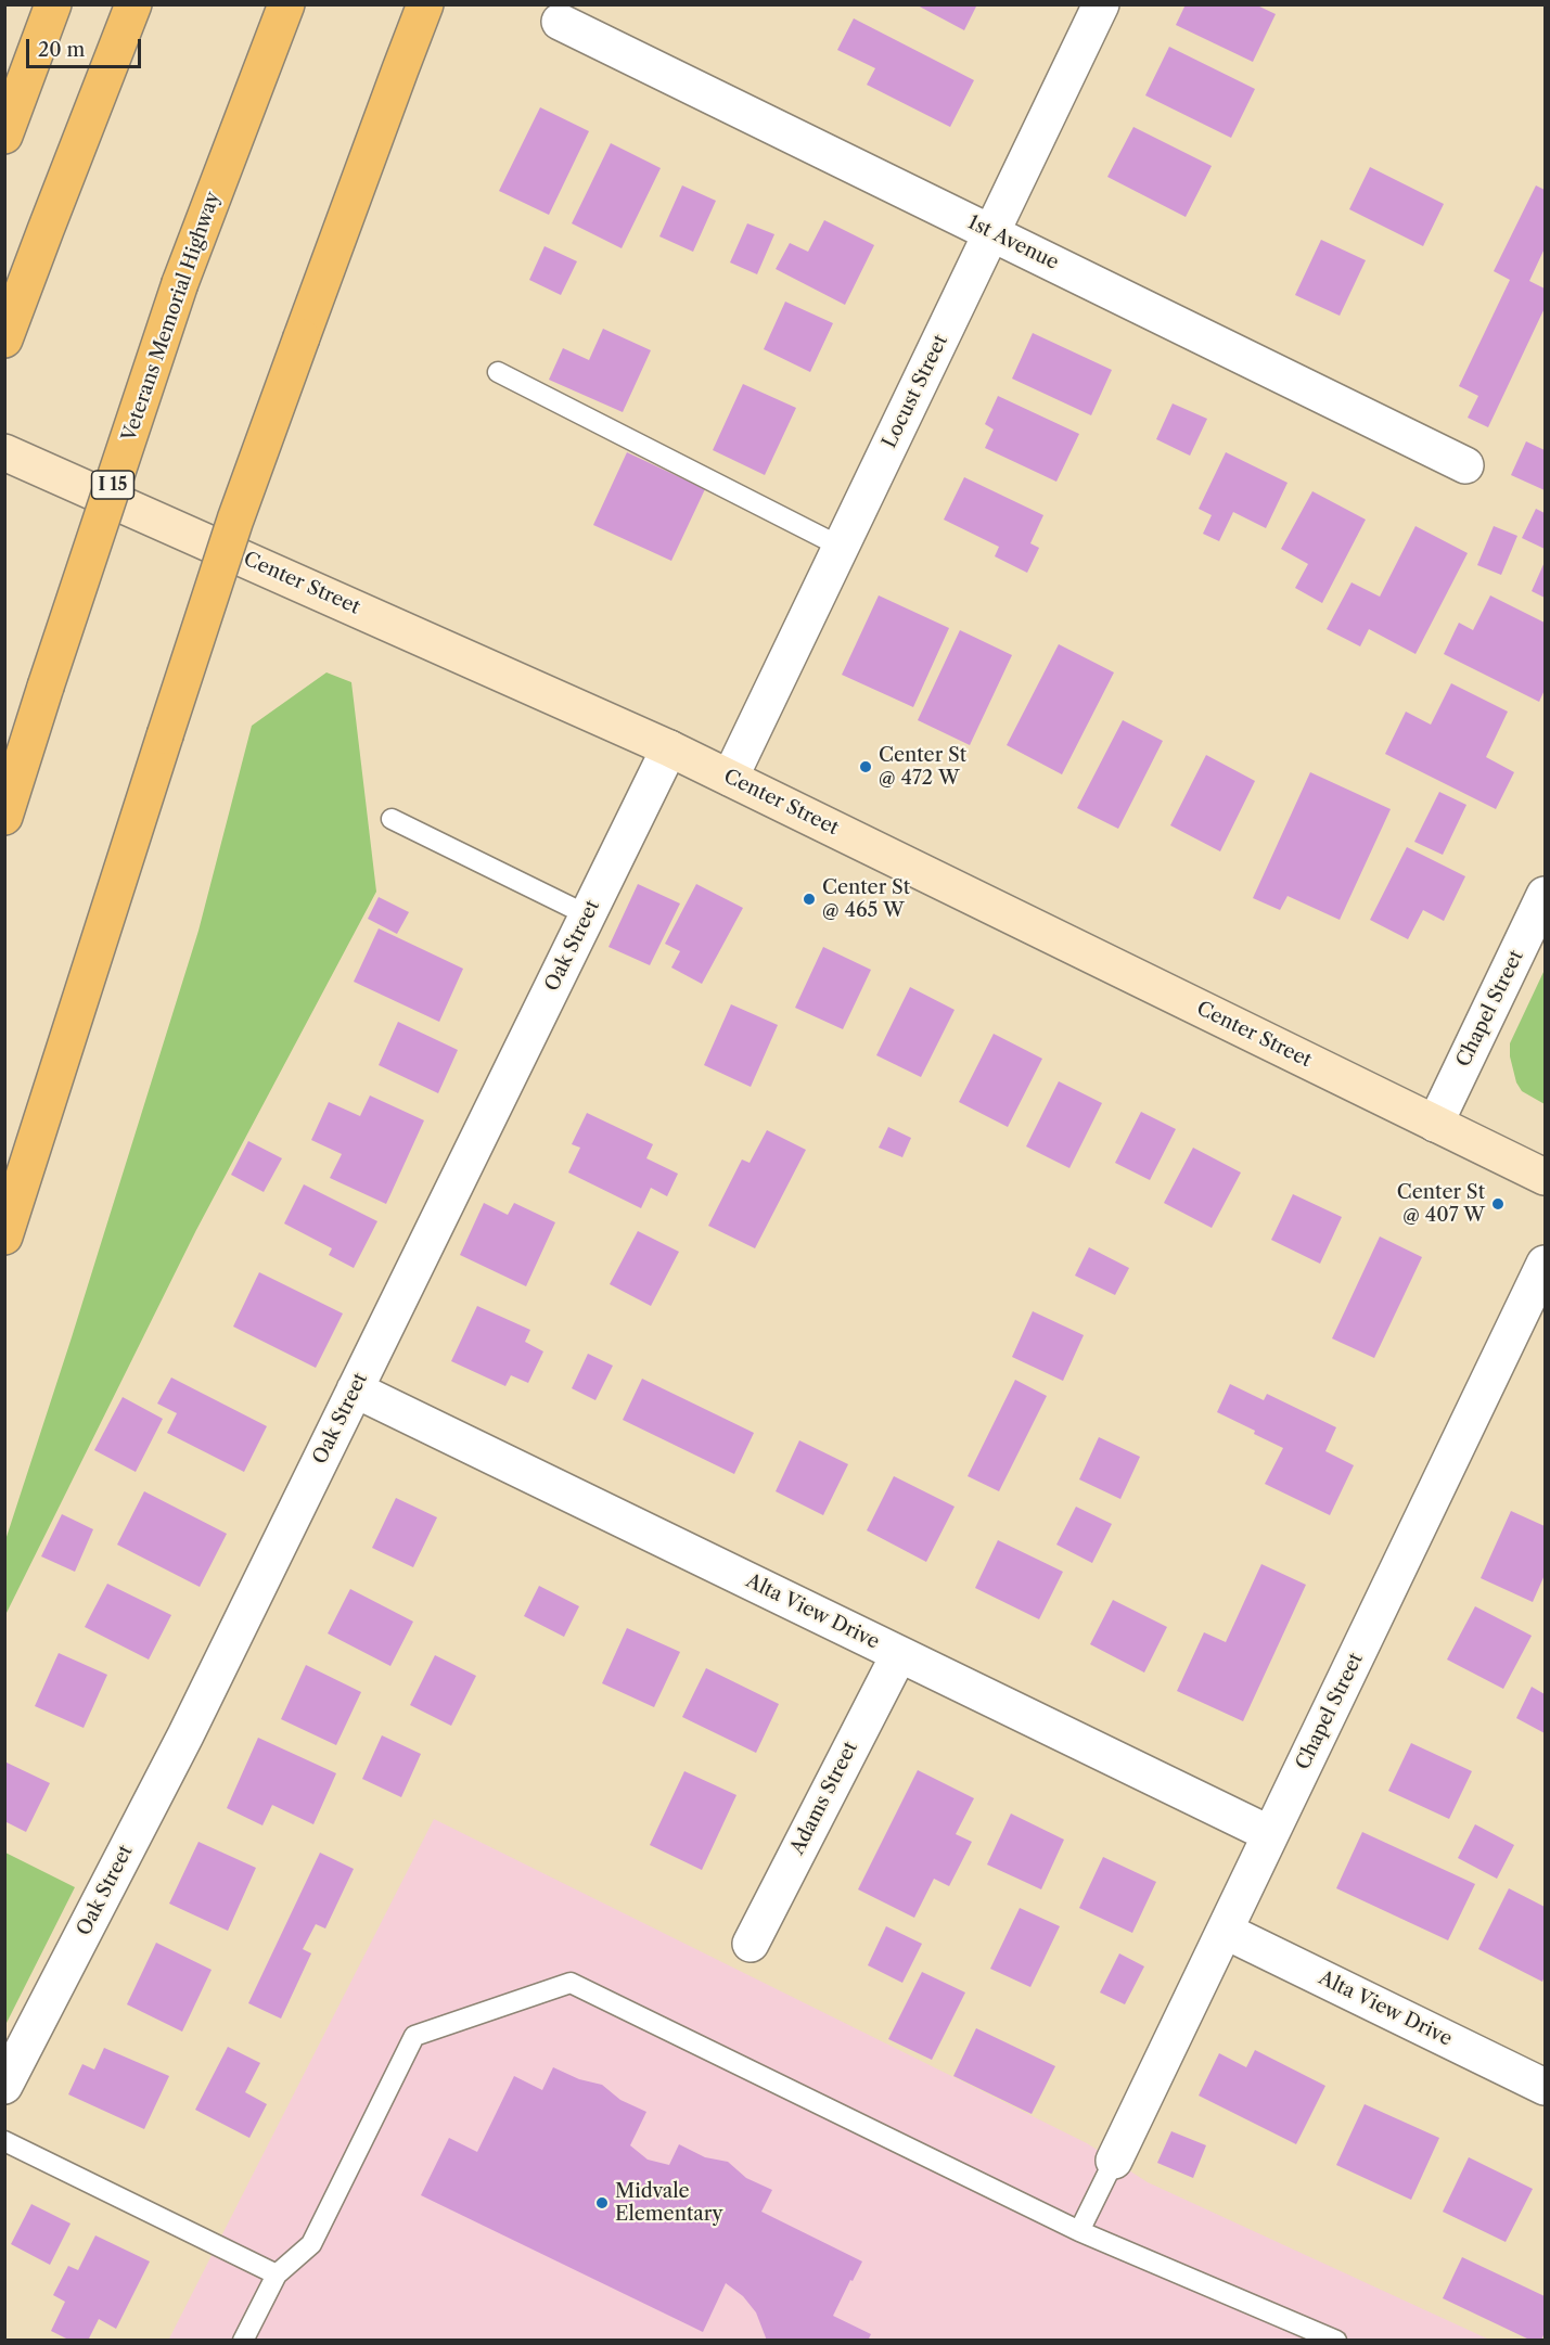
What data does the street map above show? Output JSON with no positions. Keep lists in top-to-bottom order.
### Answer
{
  "streets": {
    "highway": ["Veterans Memorial Highway", "I 15"],
    "main road": ["Center Street"],
    "street": [
      "1st Avenue",
      "Locust Street",
      "Oak Street",
      "Chapel Street",
      "Alta View Drive",
      "Adams Street"
    ]
  },
  "crossings": [
    ["1st Avenue", "Locust Street"],
    ["Locust Street", "Center Street"],
    ["Center Street", "Oak Street"],
    ["Center Street", "Chapel Street"],
    ["Oak Street", "Alta View Drive"],
    ["Chapel Street", "Alta View Drive"],
    ["Alta View Drive", "Adams Street"]
  ],
  "places": [
    "Center St @ 472 W",
    "Center St @ 465 W",
    "Center St @ 407 W",
    "Midvale Elementary"
  ],
  "scale_bar": "20 m"
}
